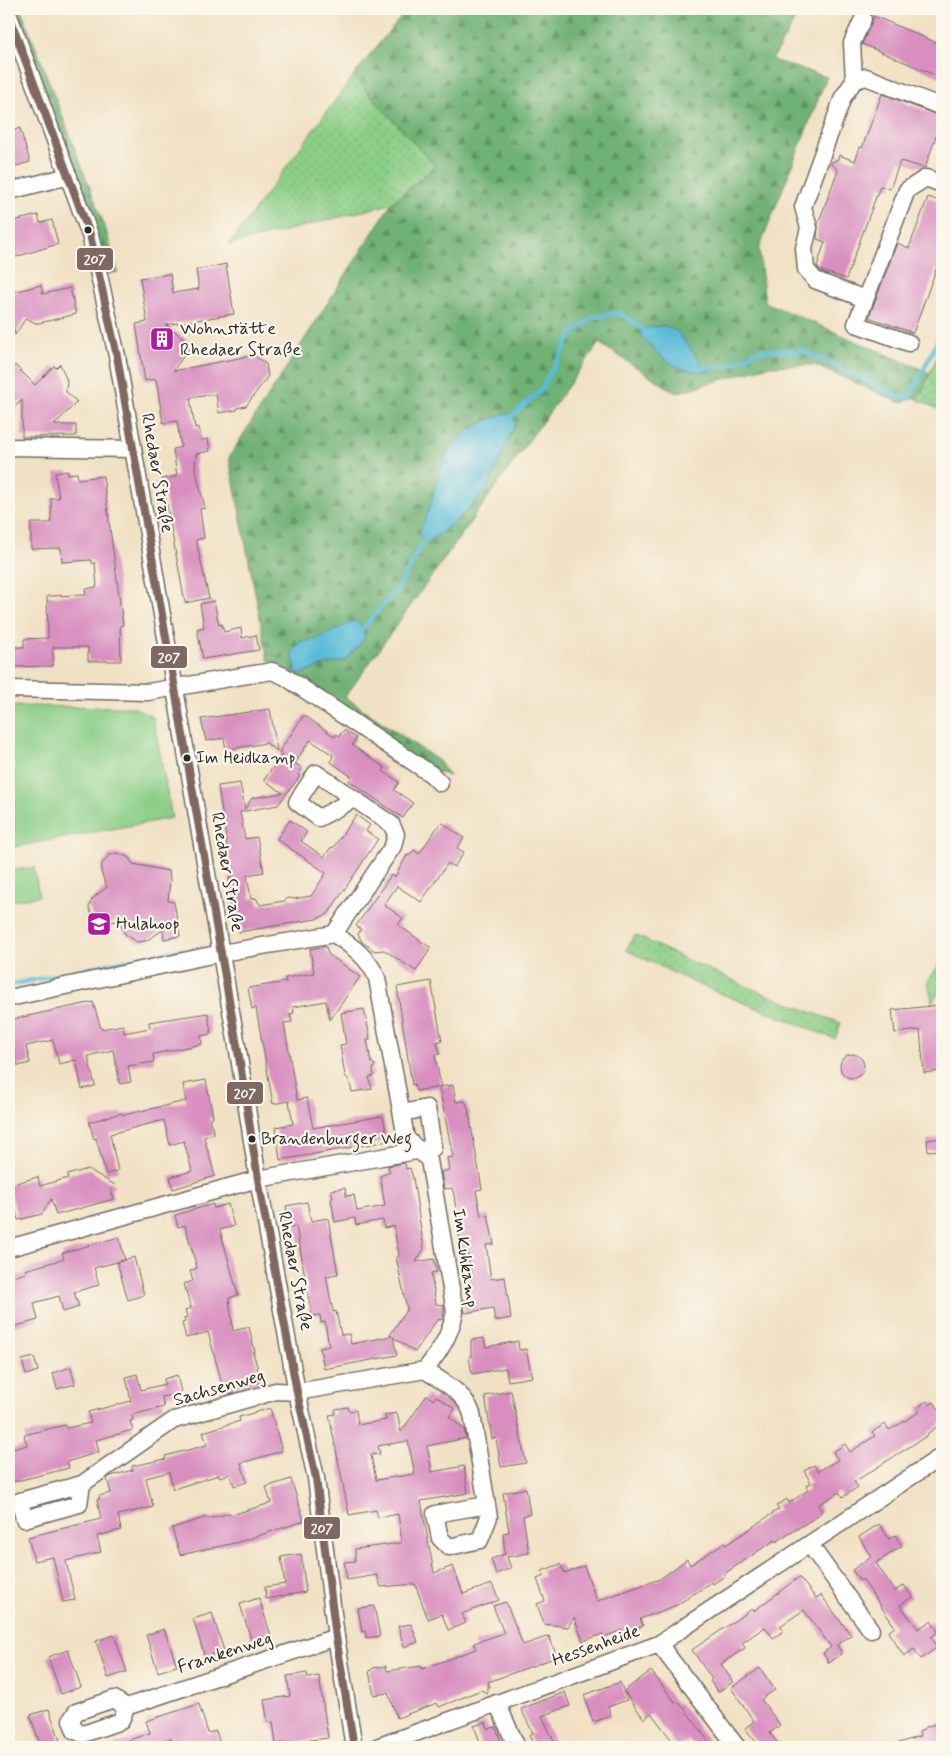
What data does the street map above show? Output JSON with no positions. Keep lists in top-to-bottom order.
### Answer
{
  "streets": {
    "street": [
      "Rhedaer Straße",
      "Im Kuhkamp",
      "Sachsenweg",
      "Hessenheide",
      "Frankenweg"
    ]
  },
  "crossings": [
    ["Rhedaer Straße", "Sachsenweg"],
    ["Rhedaer Straße", "Frankenweg"]
  ],
  "places": {
    "building": ["Wohnstätte Rhedaer Straße"],
    "other": ["Im Heidkamp", "Brandenburger Weg"],
    "school or university": ["Hulahoop"]
  },
  "lines": ["transit line 207"]
}
